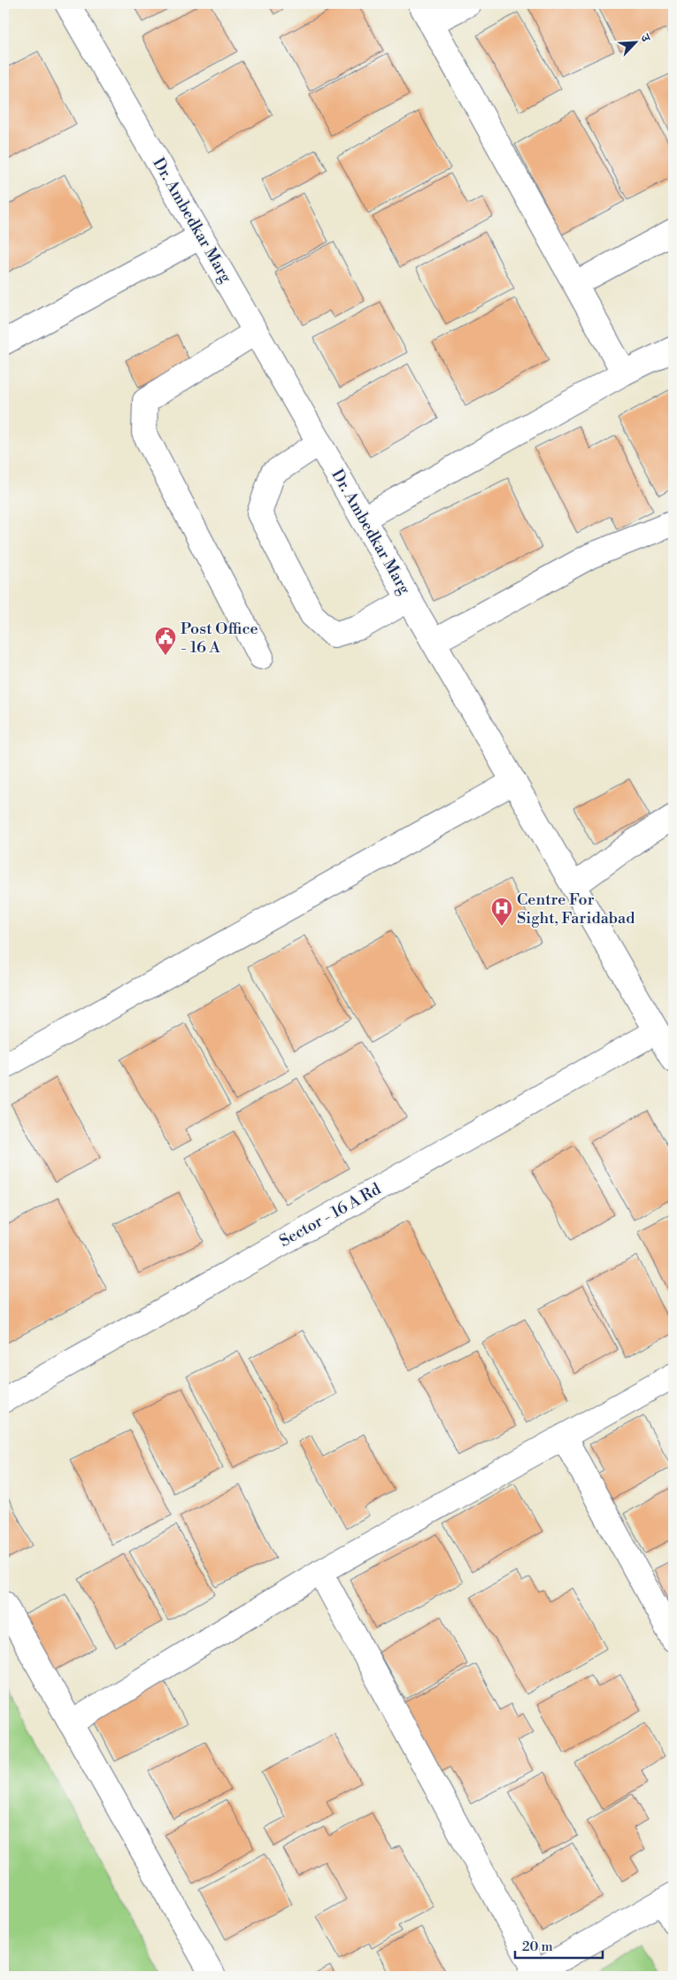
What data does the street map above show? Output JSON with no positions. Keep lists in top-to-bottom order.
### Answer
{
  "streets": {
    "street": ["Dr. Ambedkar Marg", "Sector - 16 A Rd"]
  },
  "crossings": [
    ["Dr. Ambedkar Marg", "Sector - 16 A Rd"]
  ],
  "places": {
    "public building": ["Post Office - 16 A"],
    "hospital": ["Centre For Sight, Faridabad"]
  },
  "scale_bar": "20 m",
  "north": "top right"
}
